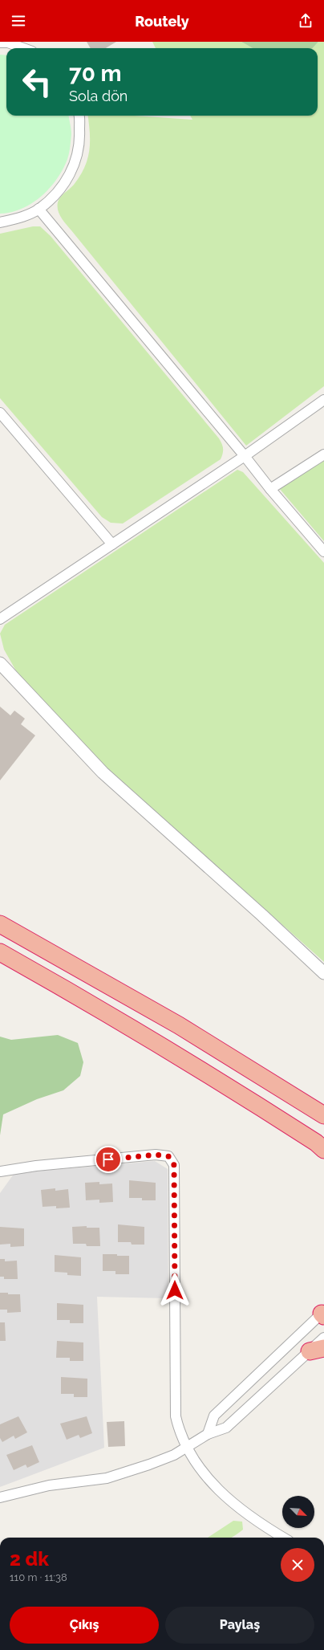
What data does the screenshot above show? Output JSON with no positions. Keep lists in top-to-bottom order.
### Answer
{
  "north": "bottom right",
  "page": {
    "header": "Routely",
    "turn": ["70 m", "Sola dön"],
    "heading": ["2 dk", "110 m · 11:38"],
    "buttons": ["Çıkış", "Paylaş"]
  }
}
